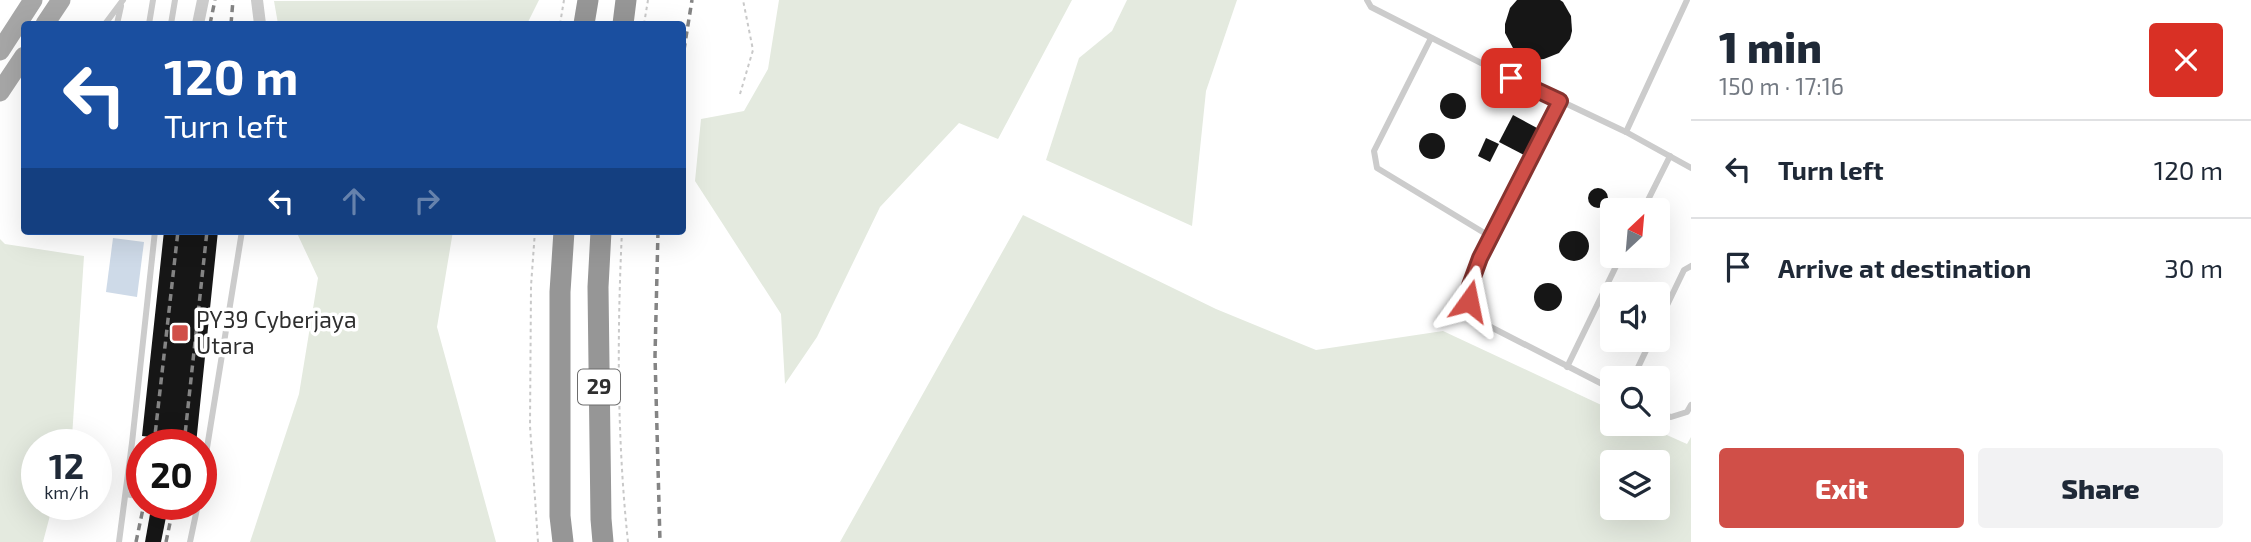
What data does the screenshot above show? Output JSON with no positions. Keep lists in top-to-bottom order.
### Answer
{
  "streets": {
    "highway": ["29"]
  },
  "places": {
    "transit": ["PY39 Cyberjaya Utara"]
  },
  "north": "top right",
  "page": {
    "heading": ["1 min", "150 m · 17:16"],
    "turn": ["120 m", "Turn left"],
    "list": [
      {
        "name": "Turn left",
        "value": "120 m"
      },
      {
        "name": "Arrive at destination",
        "value": "30 m"
      }
    ],
    "speed": "12 km/h",
    "limit": "20",
    "buttons": ["Exit", "Share"]
  }
}
